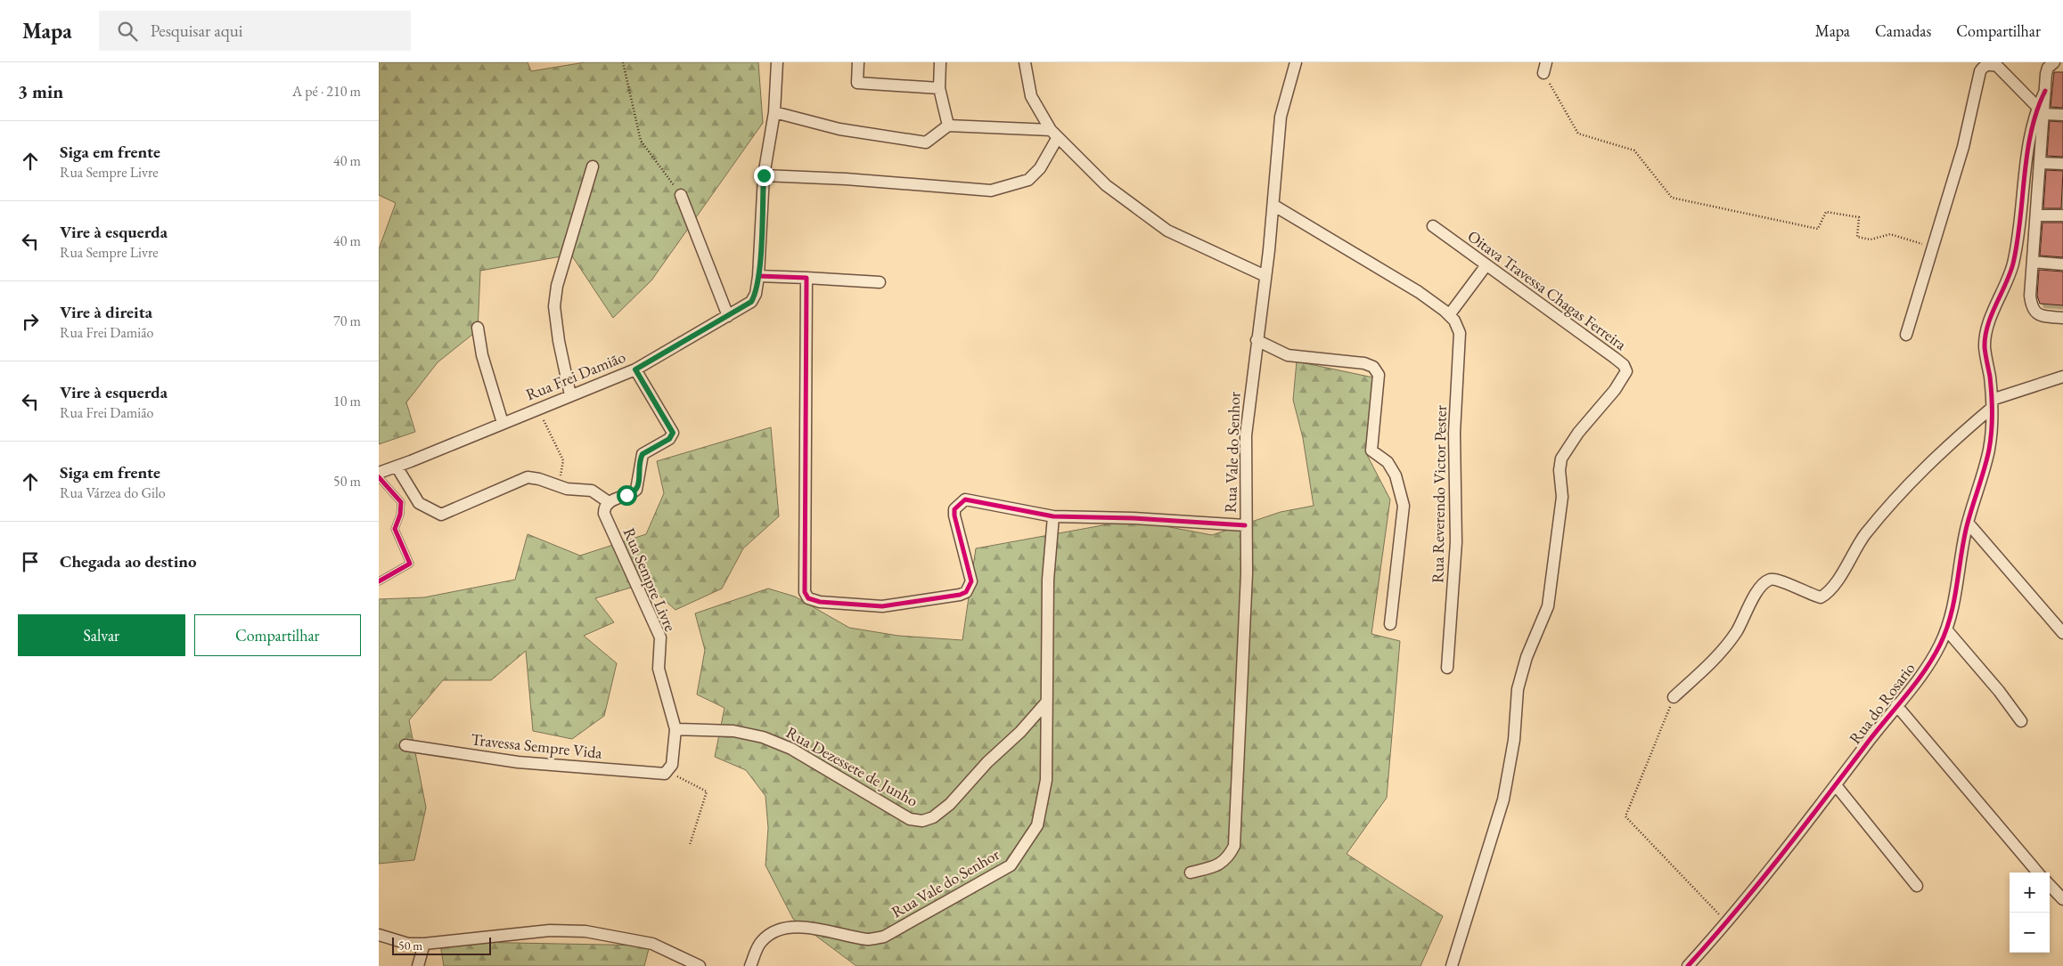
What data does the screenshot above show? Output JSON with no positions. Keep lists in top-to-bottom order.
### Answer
{
  "streets": {
    "street": [
      "Oitava Travessa Chagas Ferreira",
      "Rua Frei Damião",
      "Rua Vale do Senhor",
      "Rua Reverendo Victor Pester",
      "Rua Sempre Livre",
      "Rua do Rosario",
      "Travessa Sempre Vida",
      "Rua Dezessete de Junho"
    ]
  },
  "crossings": [
    ["Rua Vale do Senhor", "Rua Dezessete de Junho"],
    ["Rua Sempre Livre", "Travessa Sempre Vida"],
    ["Rua Sempre Livre", "Rua Dezessete de Junho"]
  ],
  "scale_bar": "50 m",
  "page": {
    "header": "Mapa",
    "search": "Pesquisar aqui",
    "nav": ["Mapa", "Camadas", "Compartilhar"],
    "heading": ["3 min", "A pé · 210 m"],
    "list": [
      ["Siga em frente", "Rua Sempre Livre", "40 m"],
      ["Vire à esquerda", "Rua Sempre Livre", "40 m"],
      ["Vire à direita", "Rua Frei Damião", "70 m"],
      ["Vire à esquerda", "Rua Frei Damião", "10 m"],
      ["Siga em frente", "Rua Várzea do Gilo", "50 m"],
      "Chegada ao destino"
    ],
    "buttons": ["Salvar", "Compartilhar"],
    "map_buttons": ["+", "−"],
    "scale": "50 m"
  }
}
